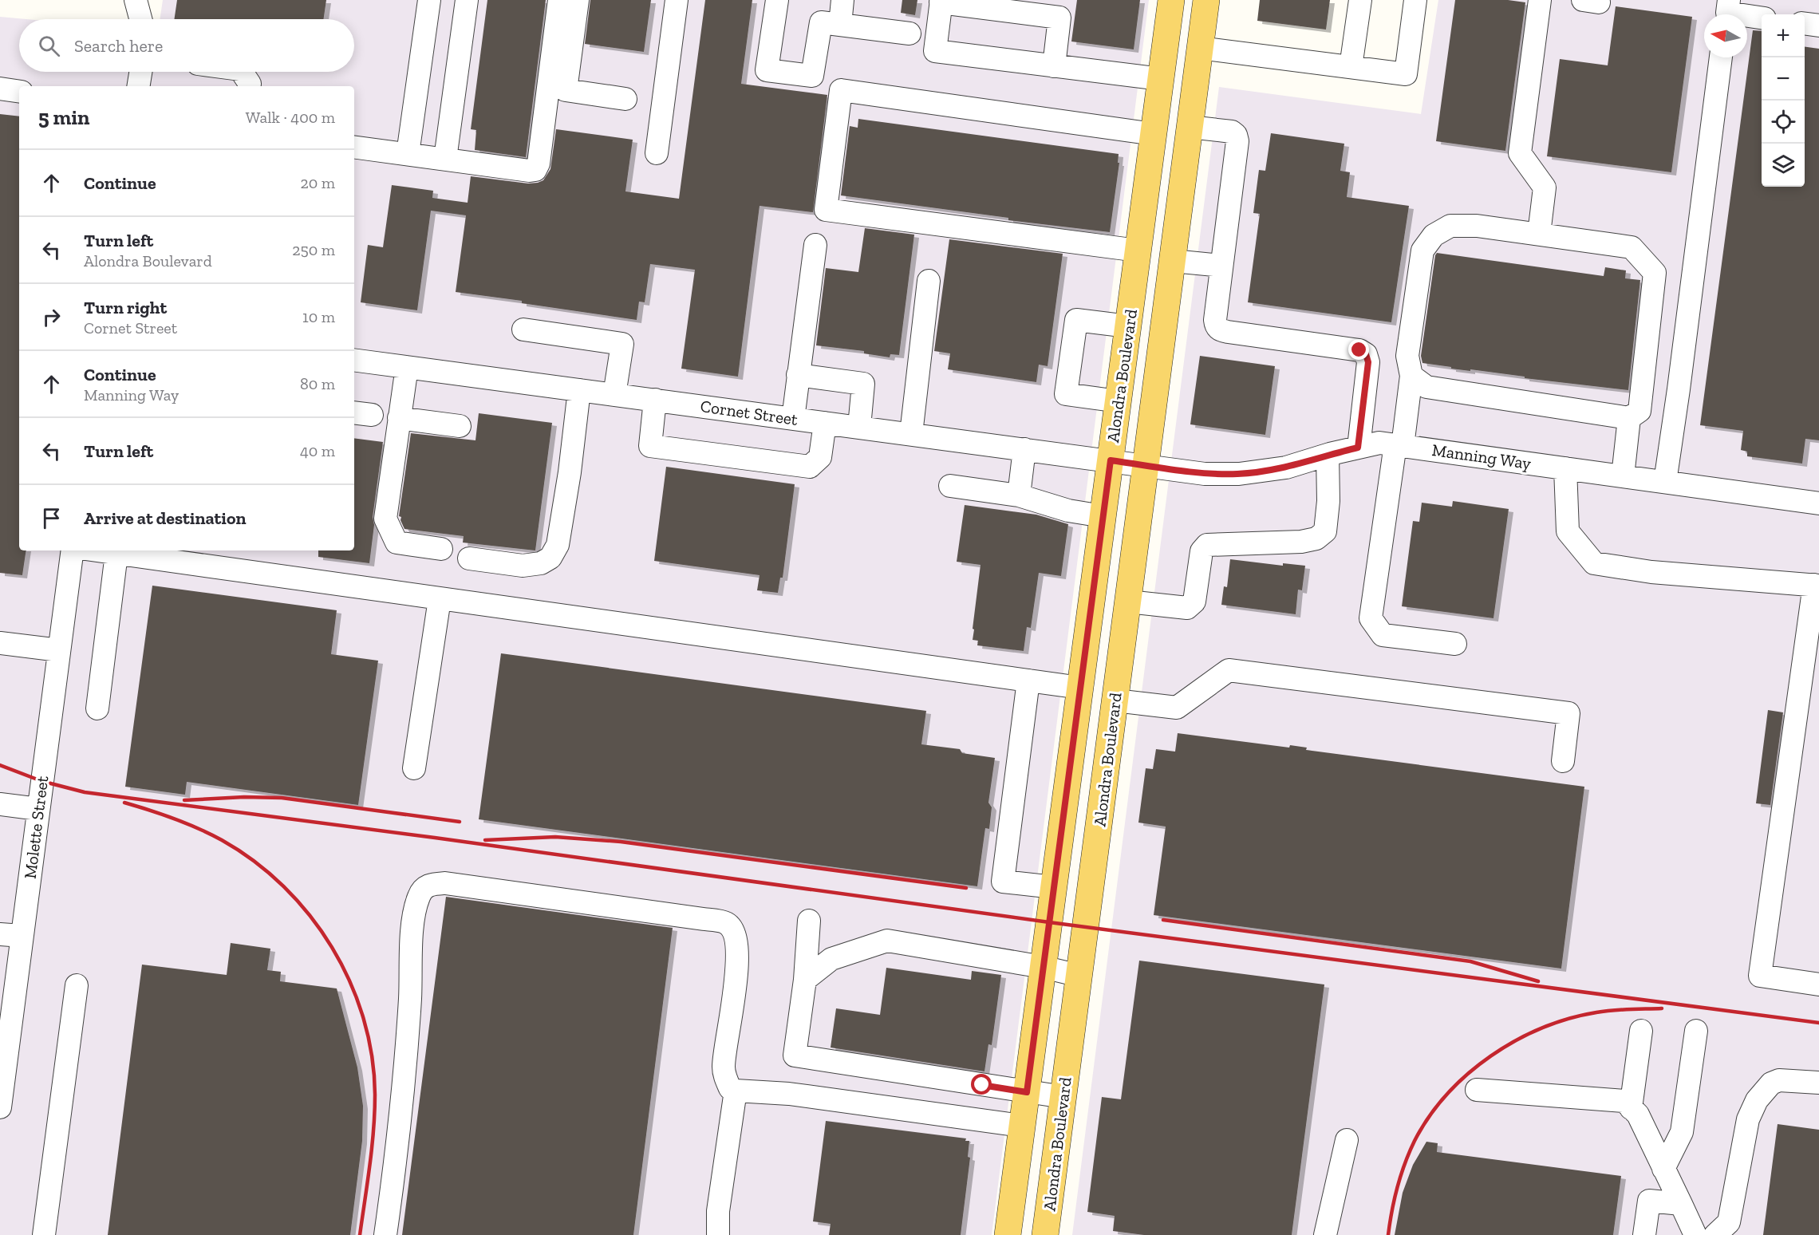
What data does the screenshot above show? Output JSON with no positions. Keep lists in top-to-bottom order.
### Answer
{
  "streets": {
    "main road": ["Alondra Boulevard"],
    "street": ["Cornet Street", "Manning Way", "Molette Street"]
  },
  "crossings": [
    ["Alondra Boulevard", "Cornet Street"],
    ["Alondra Boulevard", "Manning Way"],
    ["Cornet Street", "Manning Way"]
  ],
  "north": "left",
  "page": {
    "map_buttons": ["+", "−"],
    "search": "Search here",
    "heading": ["5 min", "Walk · 400 m"],
    "list": [
      ["Continue", "20 m"],
      ["Turn left", "Alondra Boulevard", "250 m"],
      ["Turn right", "Cornet Street", "10 m"],
      ["Continue", "Manning Way", "80 m"],
      ["Turn left", "40 m"],
      "Arrive at destination"
    ]
  }
}
